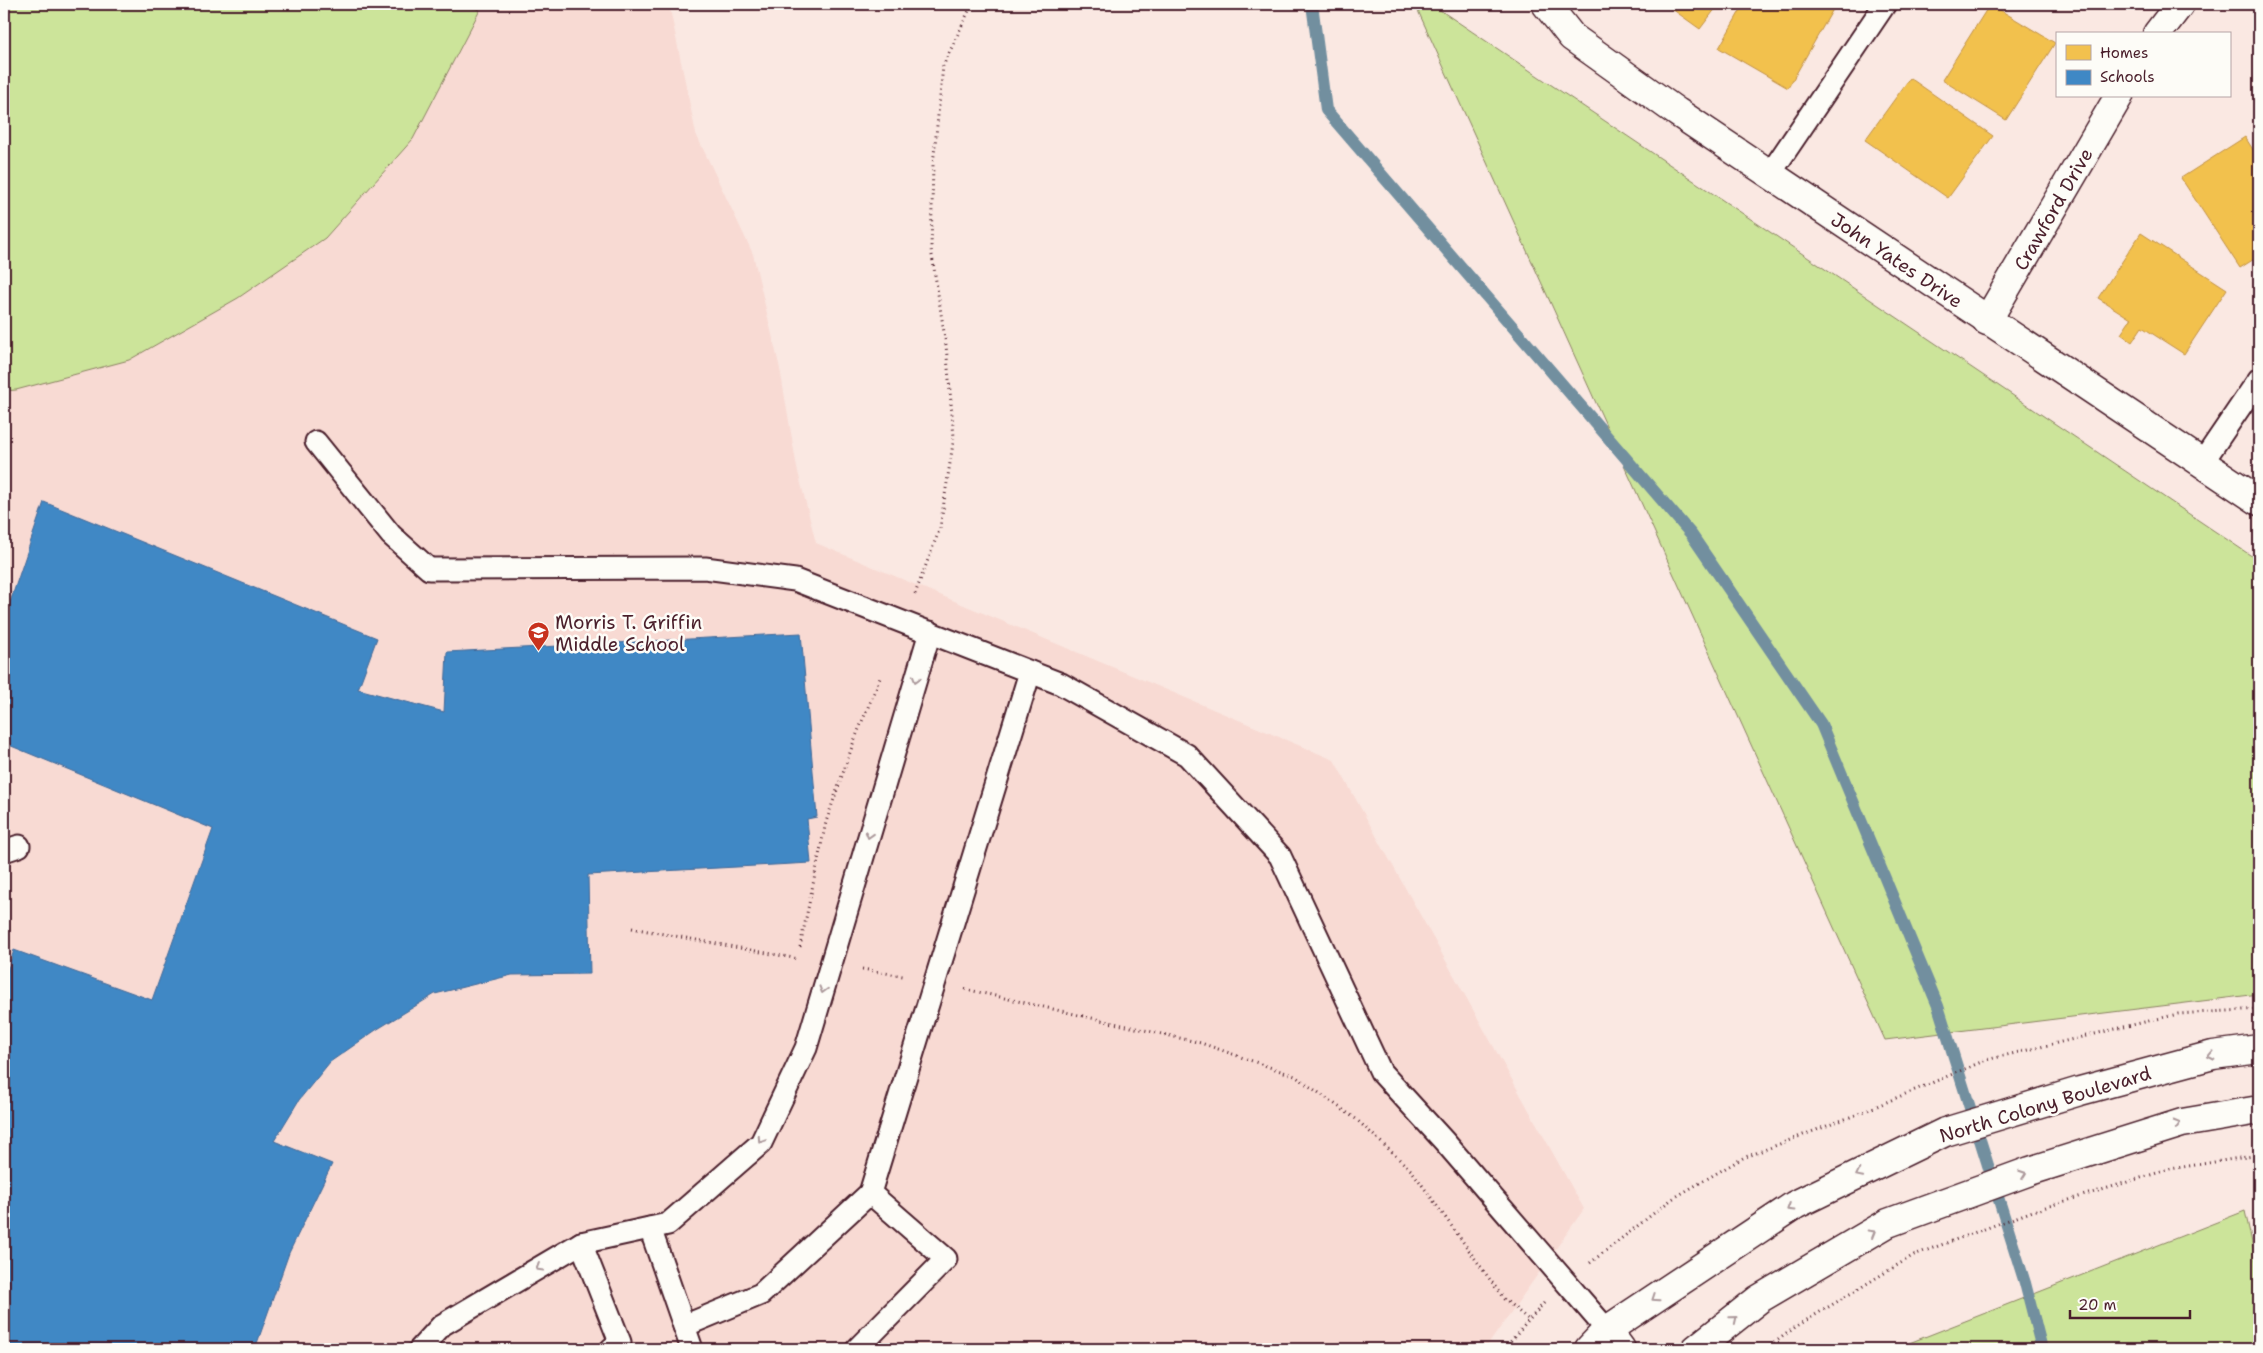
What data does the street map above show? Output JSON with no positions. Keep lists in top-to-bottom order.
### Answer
{
  "streets": {
    "main road": ["Crawford Drive", "John Yates Drive", "North Colony Boulevard"]
  },
  "crossings": [
    ["Crawford Drive", "John Yates Drive"]
  ],
  "places": {
    "school or university": ["Morris T. Griffin Middle School"]
  },
  "legend": ["Homes", "Schools"],
  "scale_bar": "20 m"
}
